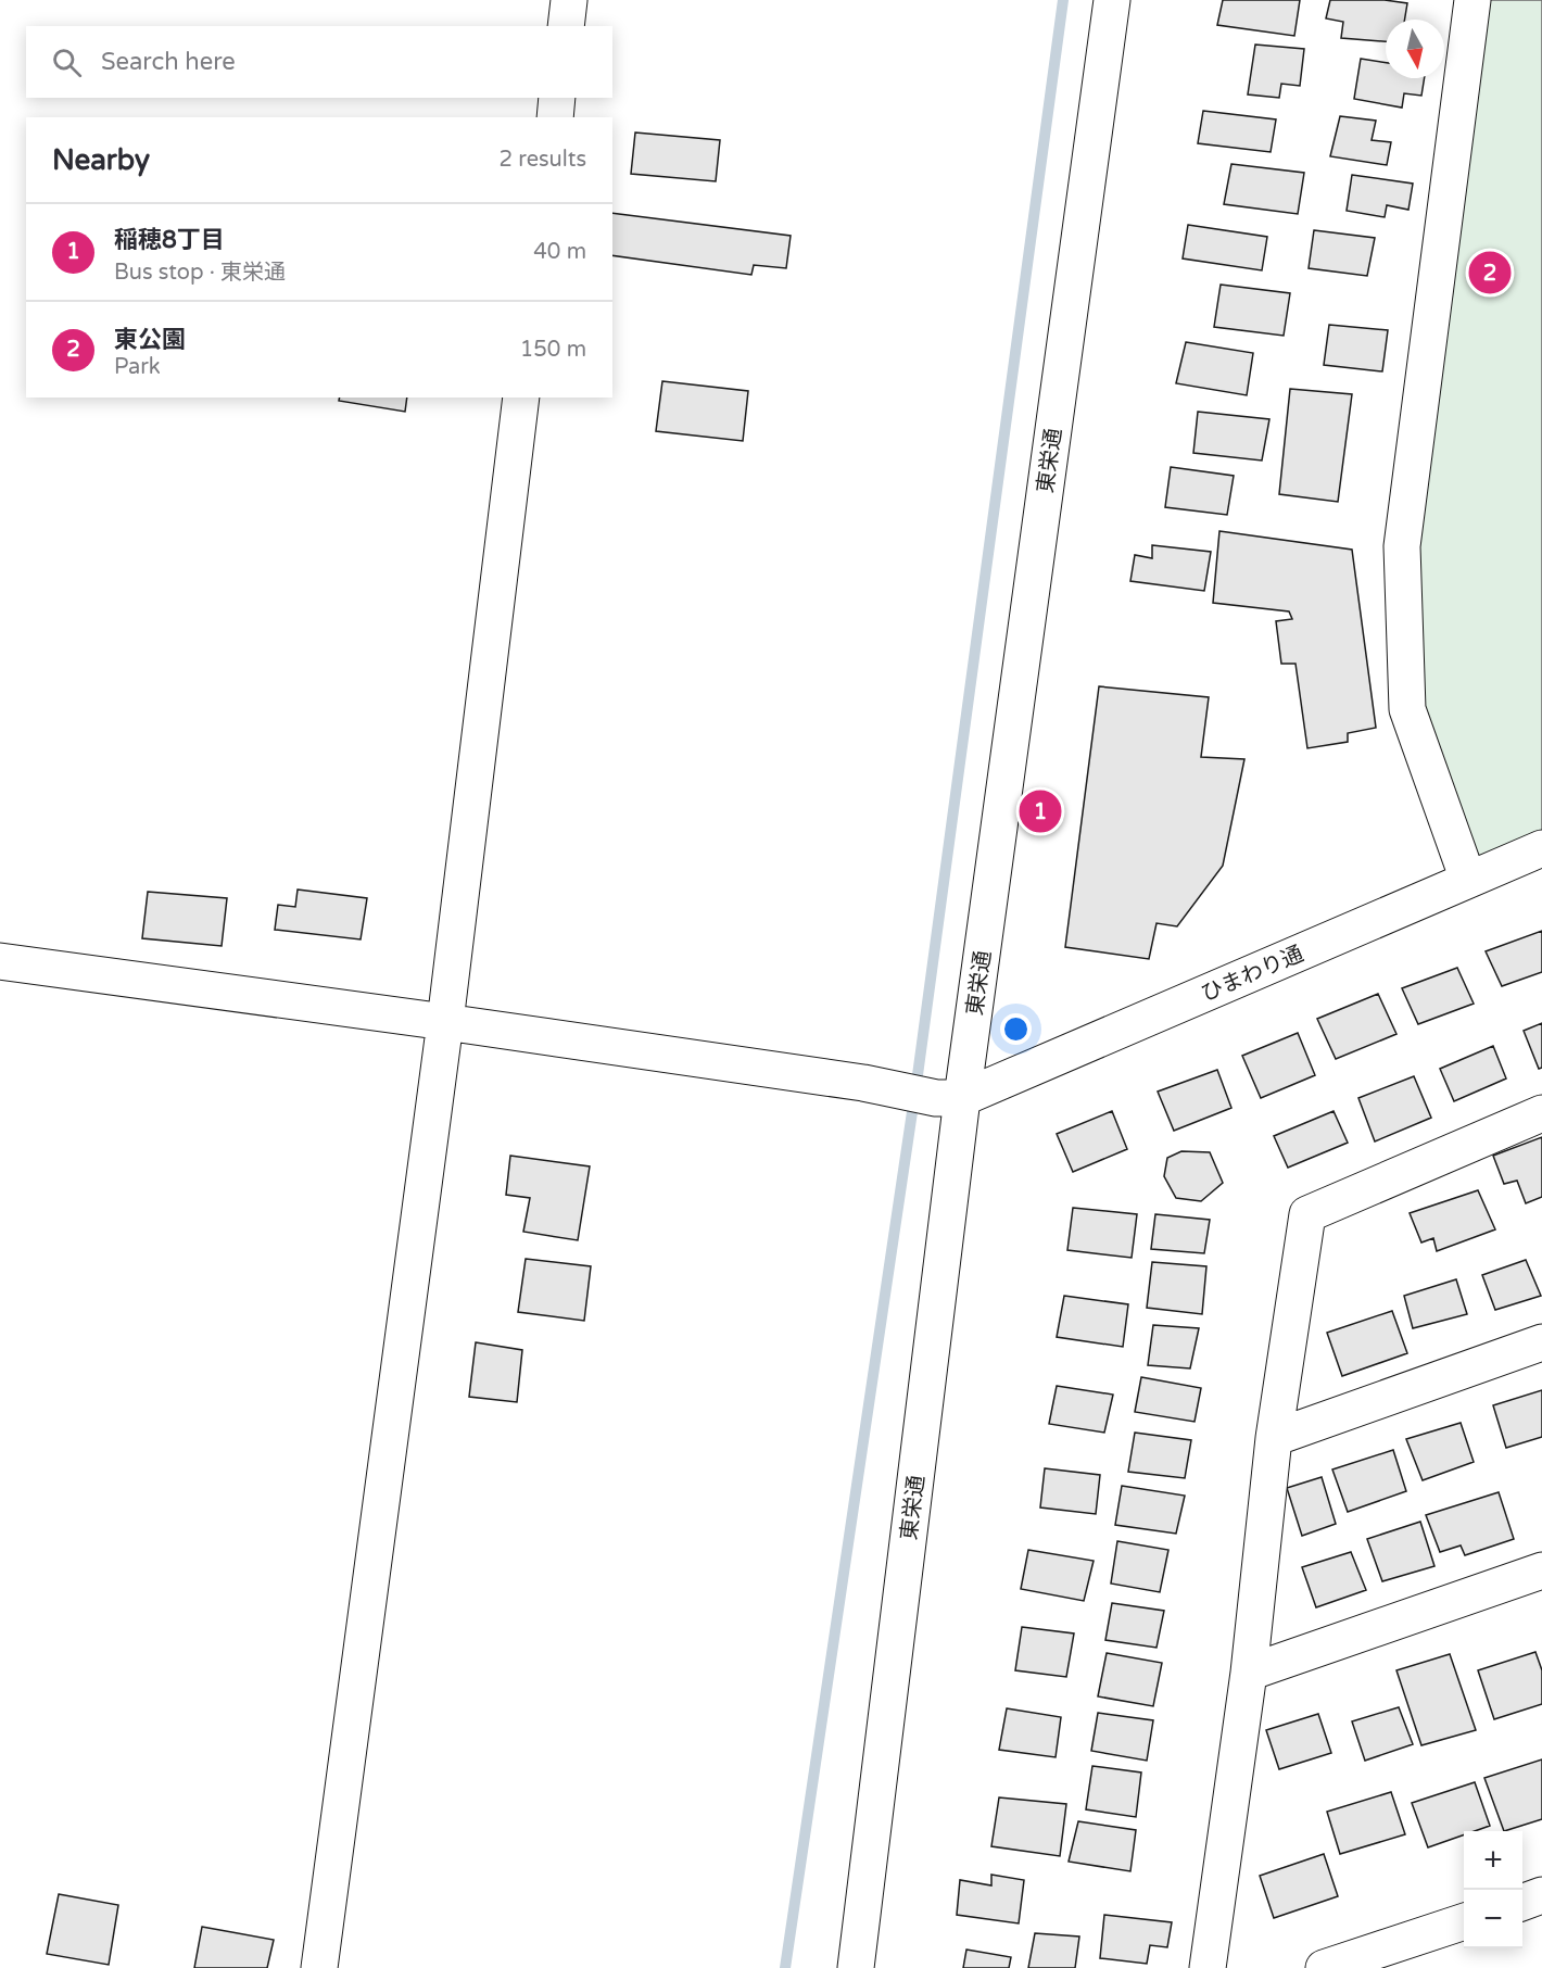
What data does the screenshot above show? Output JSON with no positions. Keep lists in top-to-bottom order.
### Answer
{
  "streets": {
    "street": ["東栄通", "ひまわり通"]
  },
  "crossings": [
    ["東栄通", "ひまわり通"]
  ],
  "north": "bottom",
  "page": {
    "search": "Search here",
    "heading": ["Nearby", "2 results"],
    "list": [
      {
        "mark": "1",
        "name": "稲穂8丁目",
        "note": "Bus stop · 東栄通",
        "value": "40 m"
      },
      {
        "mark": "2",
        "name": "東公園",
        "note": "Park",
        "value": "150 m"
      }
    ],
    "pins": ["2", "1"],
    "map_buttons": ["+", "−"]
  }
}
